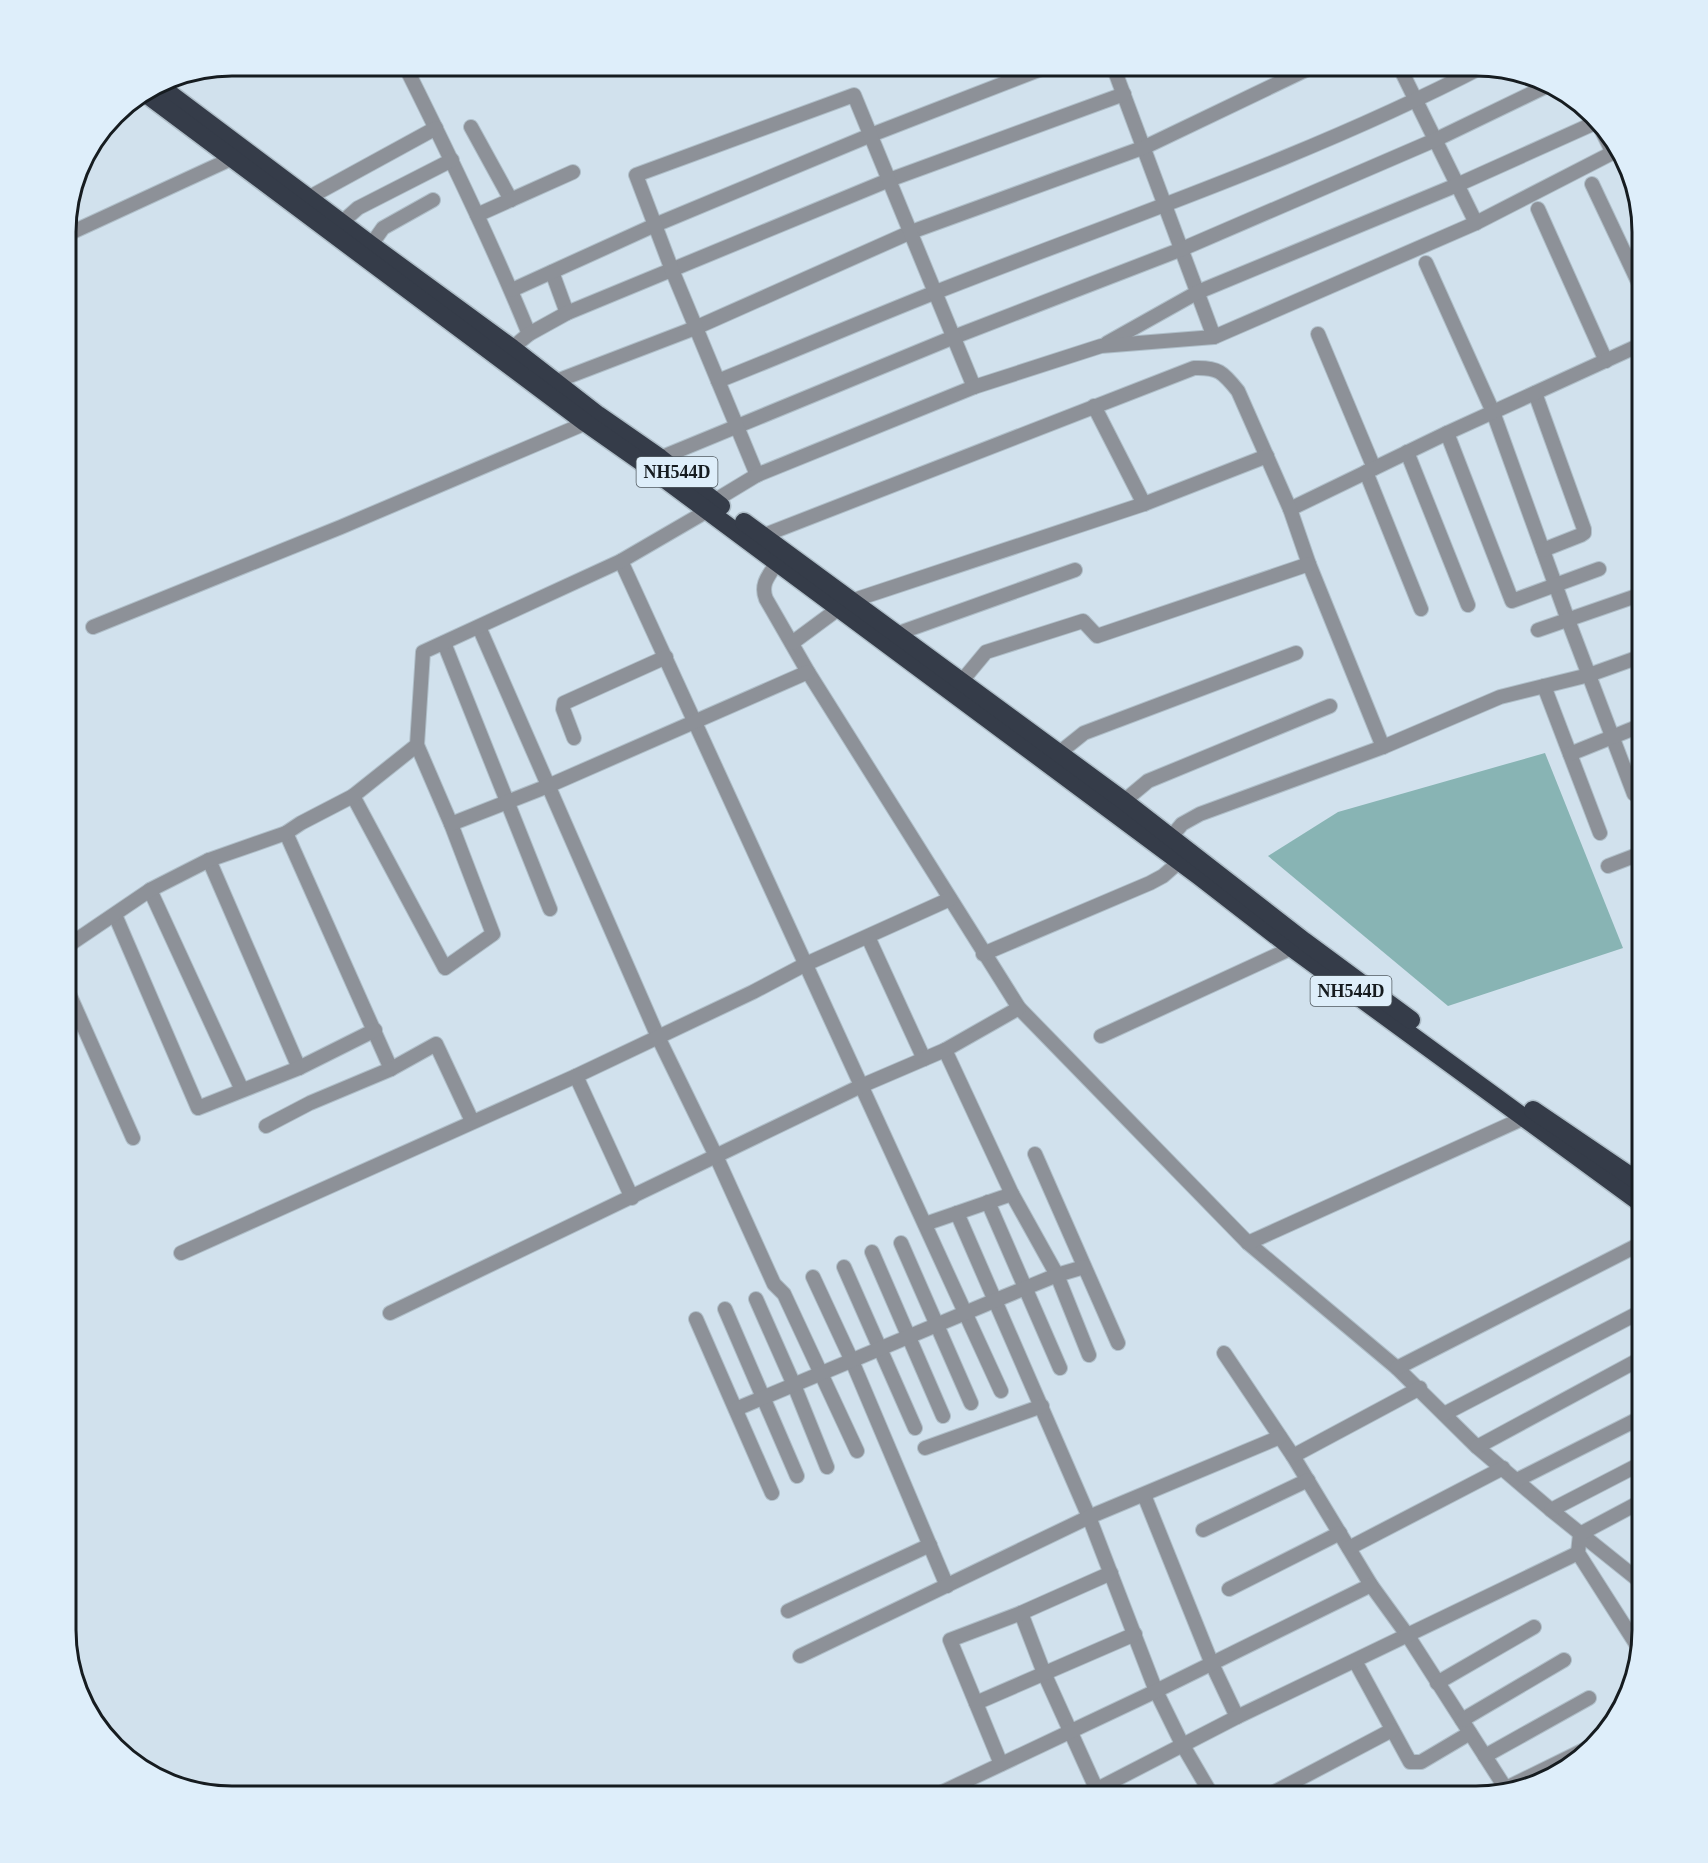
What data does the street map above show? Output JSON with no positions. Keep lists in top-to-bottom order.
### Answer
{
  "streets": {
    "highway": ["NH544D"]
  }
}
